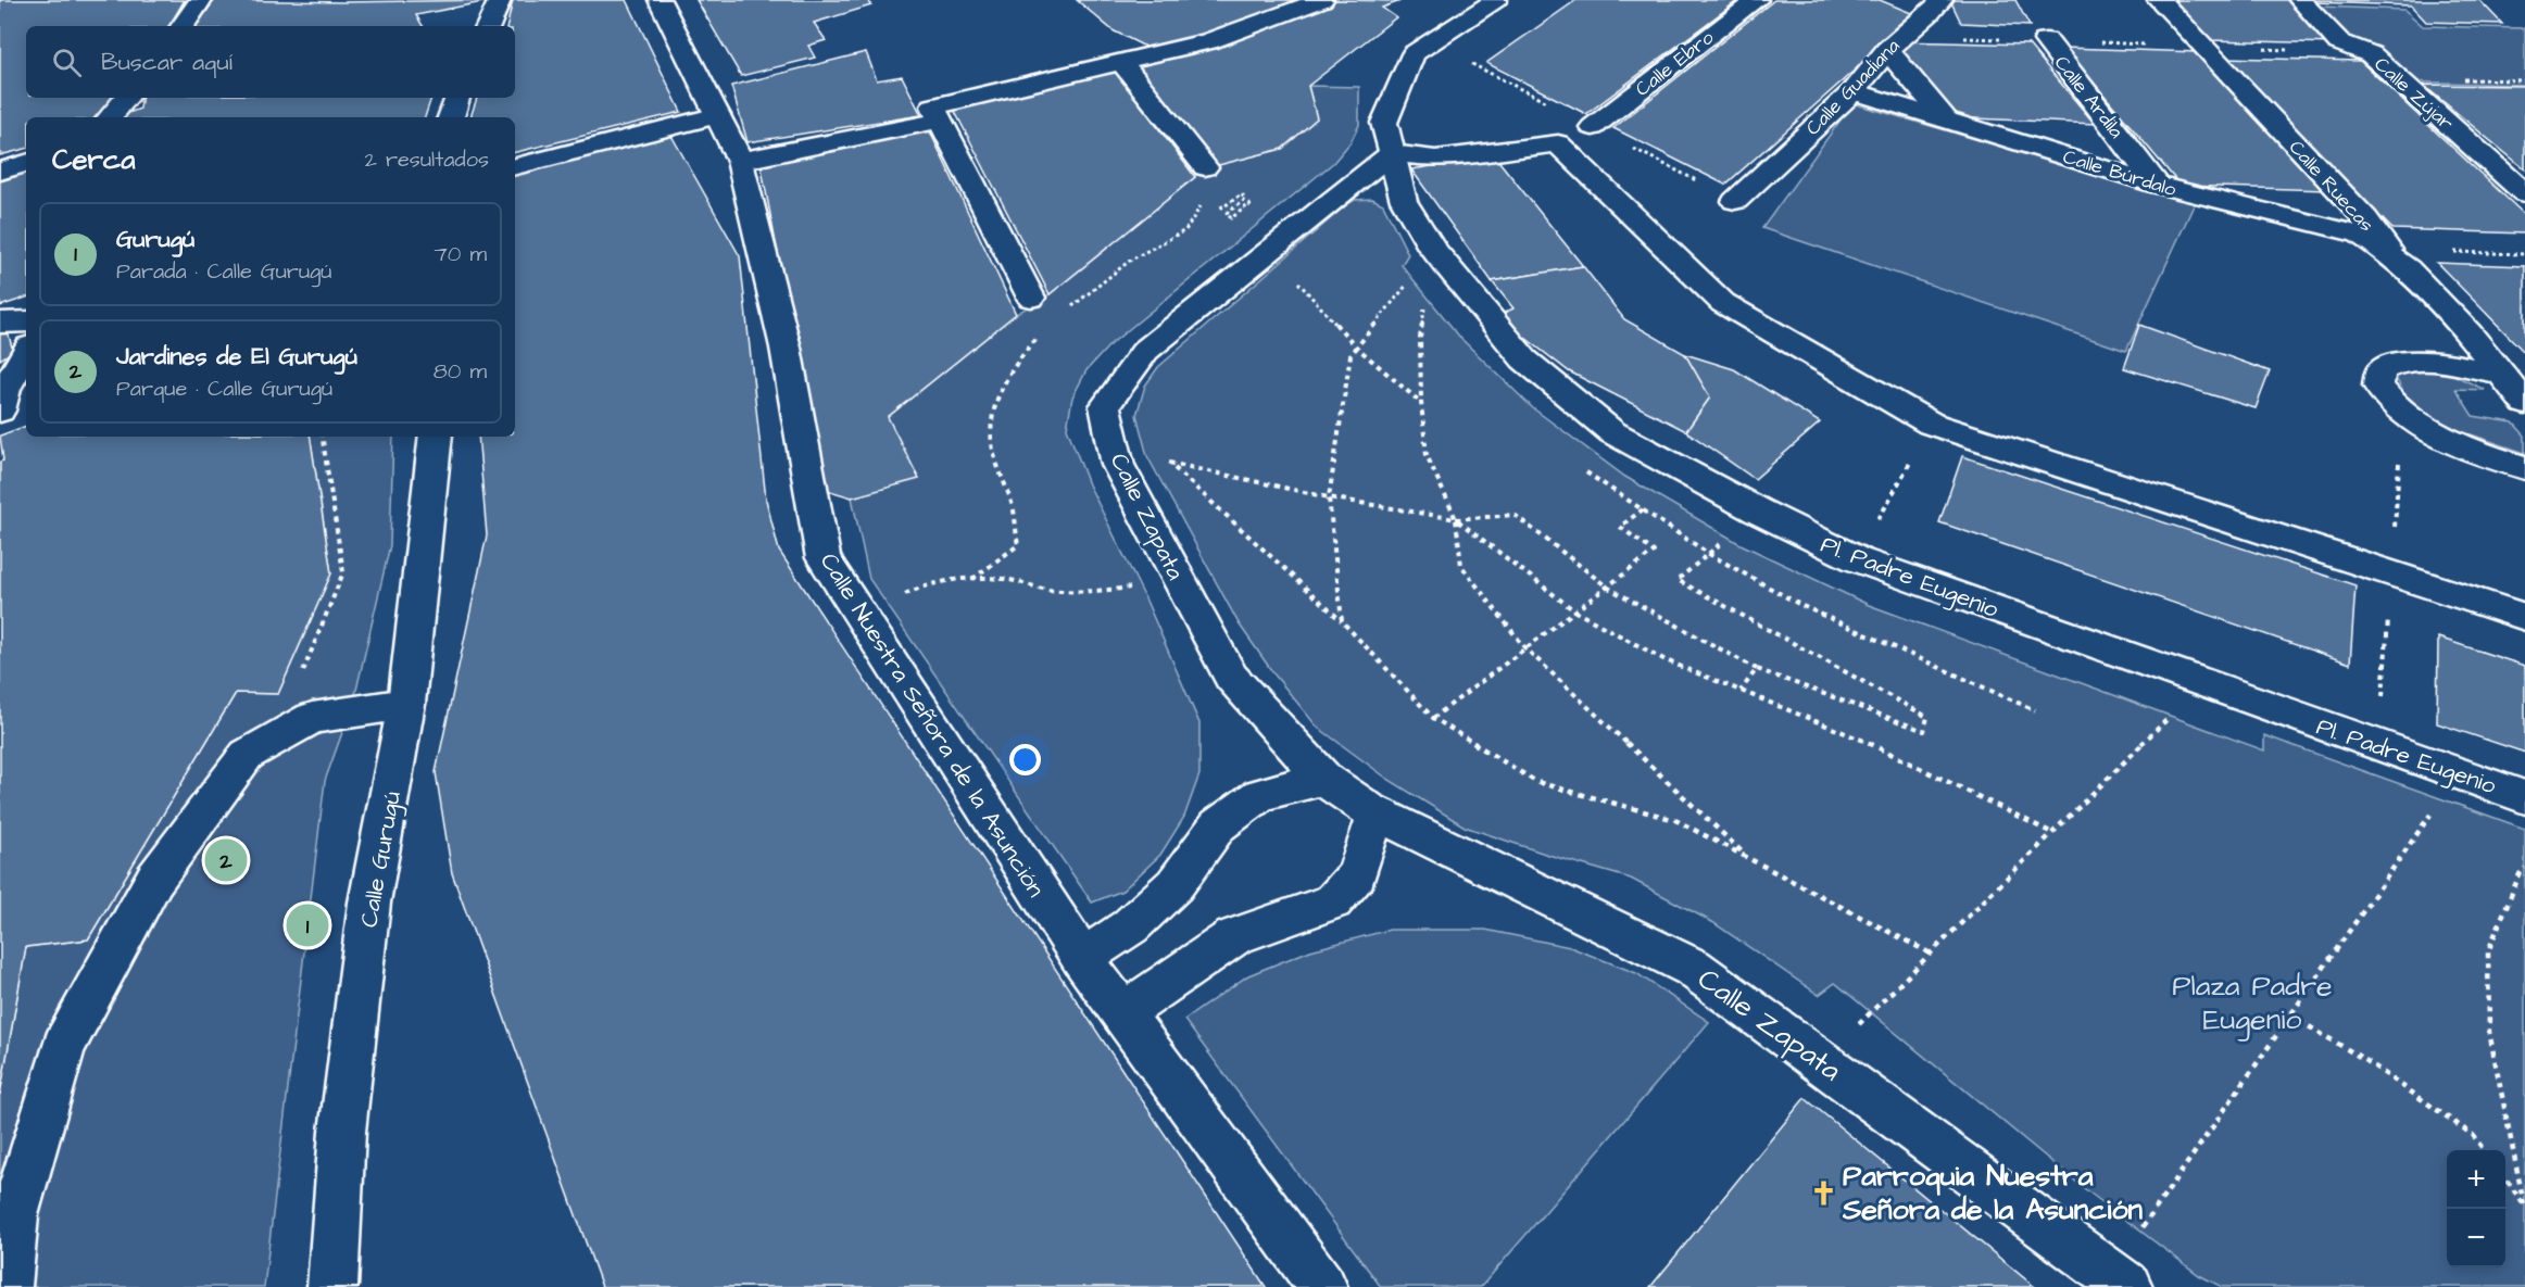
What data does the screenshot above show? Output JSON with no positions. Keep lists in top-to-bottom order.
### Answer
{
  "streets": {
    "street": [
      "Calle Ebro",
      "Calle Guadiana",
      "Calle Zújar",
      "Calle Ardila",
      "Calle Búrdalo",
      "Calle Ruecas",
      "Calle Zapata",
      "Pl. Padre Eugenio",
      "Calle Nuestra Señora de la Asunción",
      "Calle Gurugú"
    ]
  },
  "crossings": [
    ["Calle Guadiana", "Calle Búrdalo"],
    ["Calle Ardila", "Calle Búrdalo"],
    ["Calle Búrdalo", "Calle Ruecas"]
  ],
  "parks": ["Plaza Padre Eugenio"],
  "places": {
    "church": ["Parroquia Nuestra Señora de la Asunción"]
  },
  "page": {
    "search": "Buscar aquí",
    "heading": ["Cerca", "2 resultados"],
    "list": [
      {
        "mark": "1",
        "name": "Gurugú",
        "note": "Parada · Calle Gurugú",
        "value": "70 m"
      },
      {
        "mark": "2",
        "name": "Jardines de El Gurugú",
        "note": "Parque · Calle Gurugú",
        "value": "80 m"
      }
    ],
    "pins": ["2", "1"],
    "map_buttons": ["+", "−"]
  }
}
